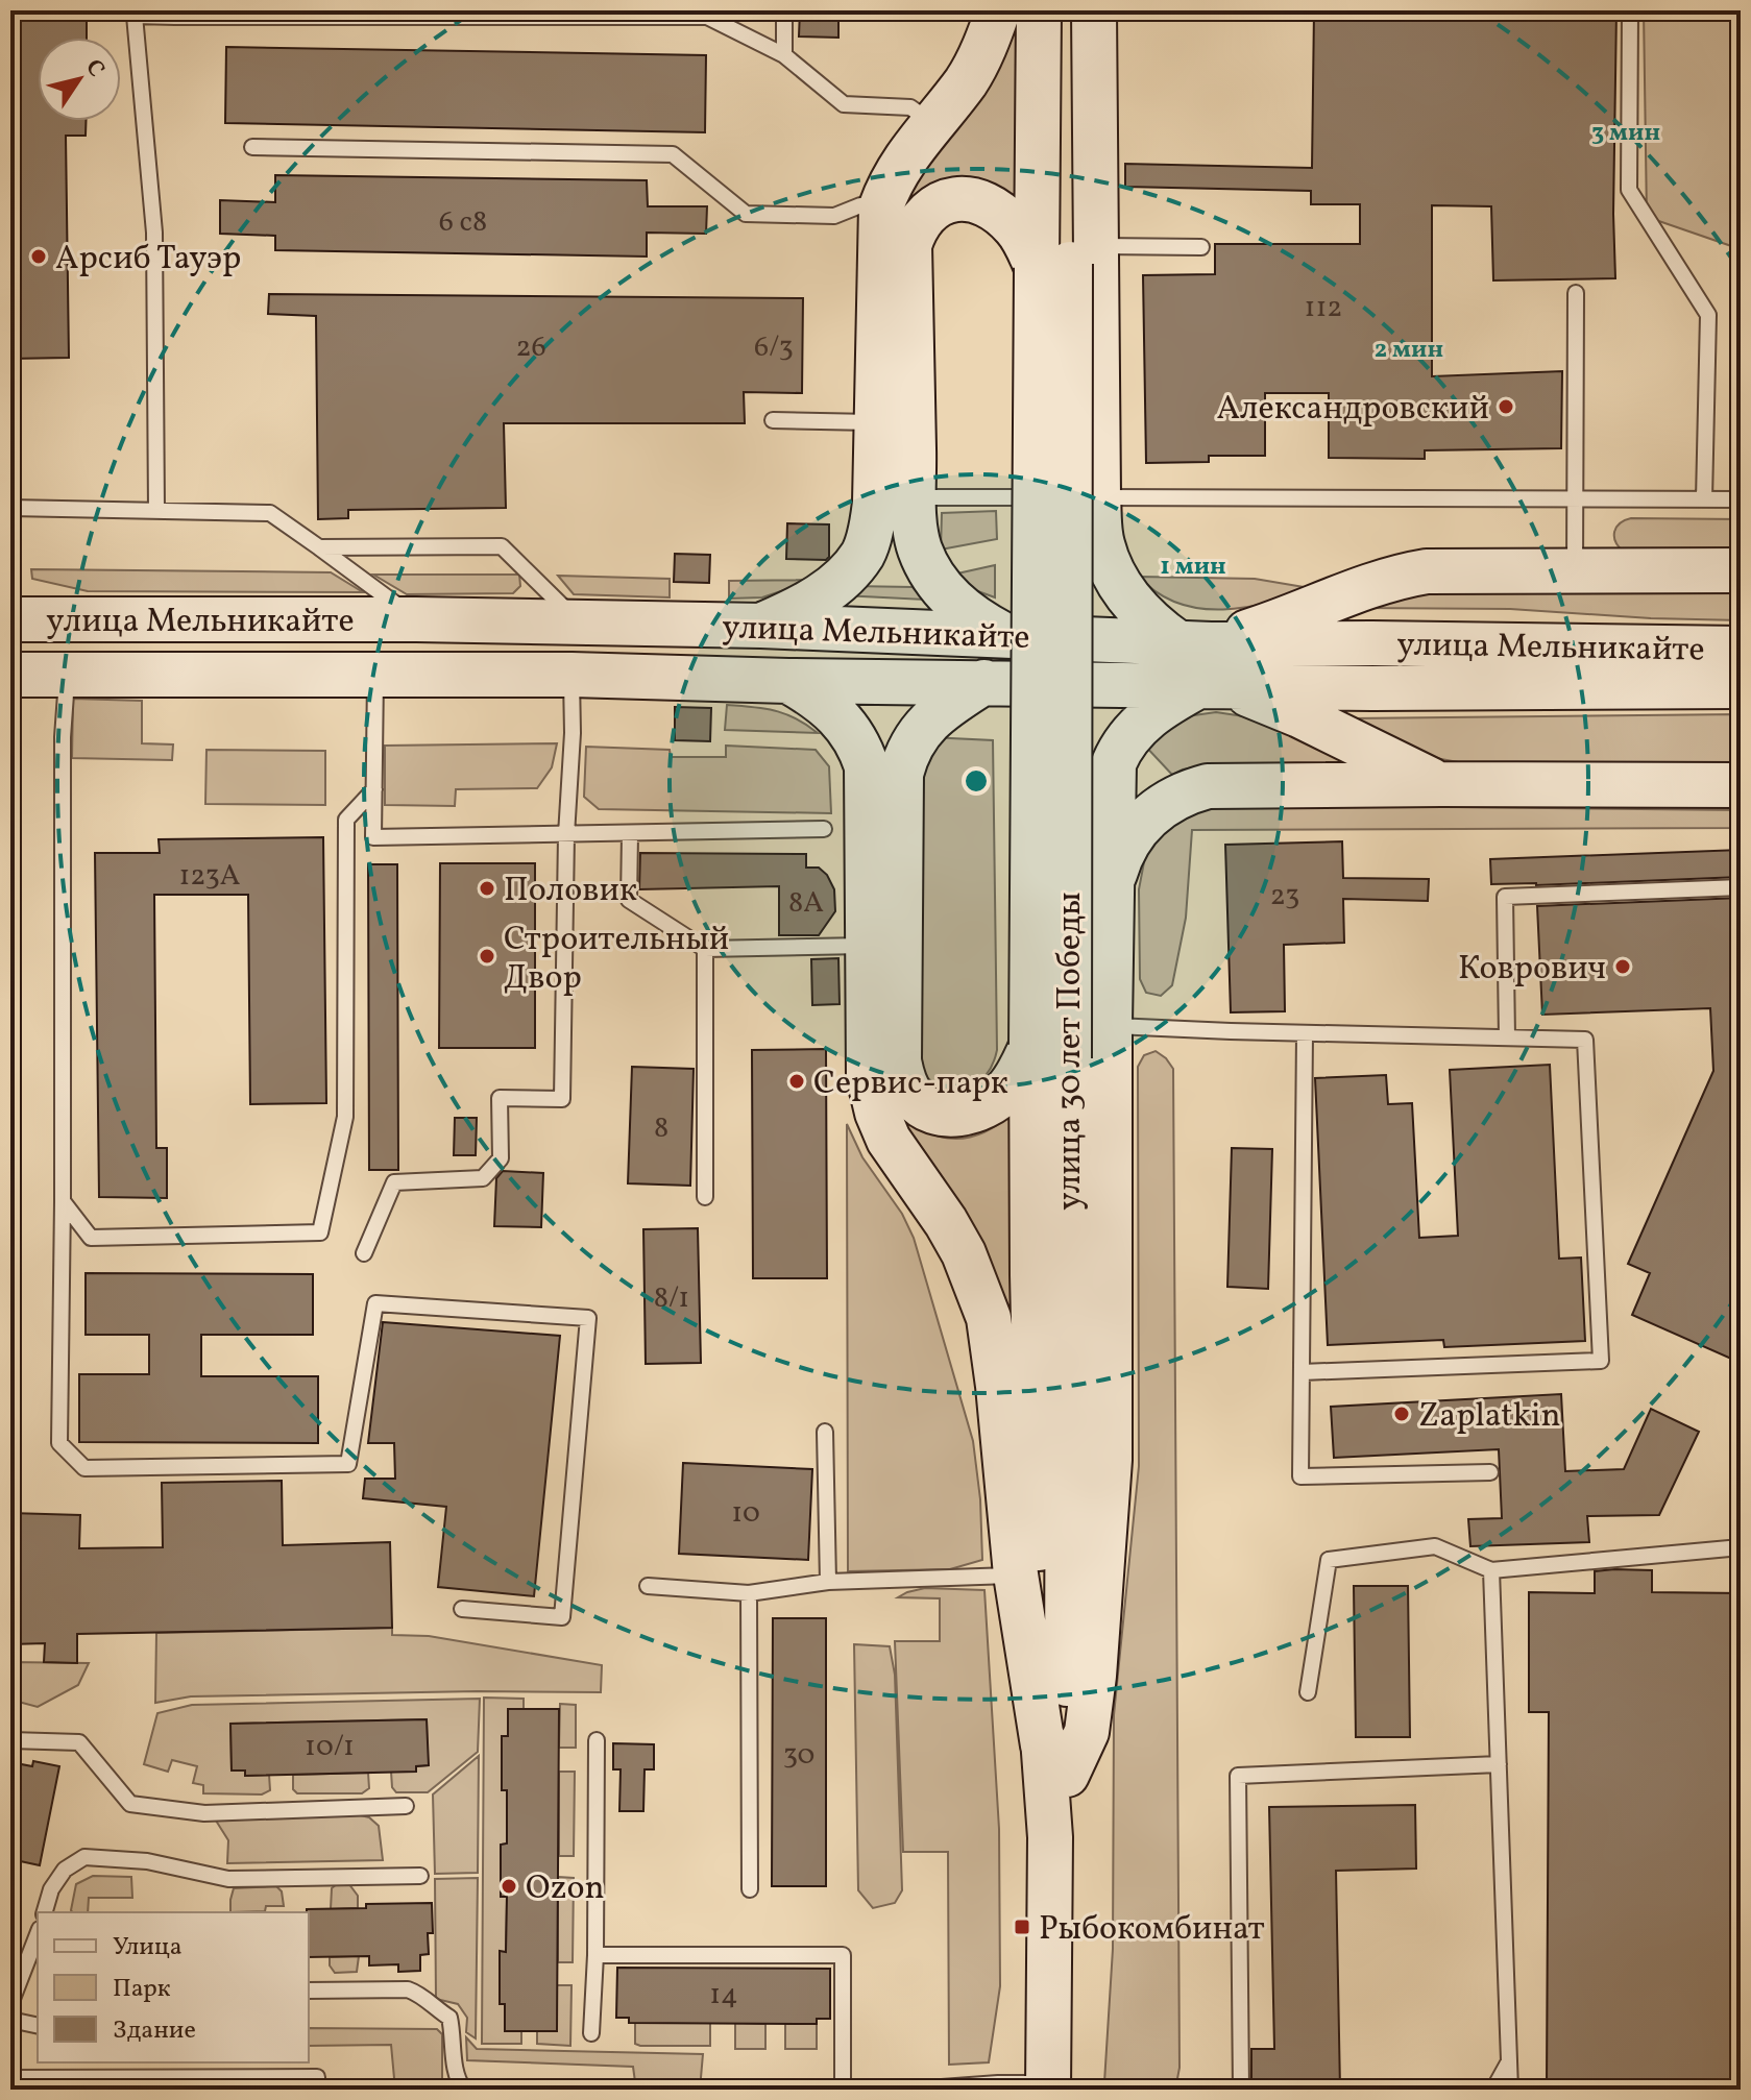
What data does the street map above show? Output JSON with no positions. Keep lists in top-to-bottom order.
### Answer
{
  "streets": {
    "street": ["улица Мельникайте", "улица 30 лет Победы"]
  },
  "places": {
    "other": [
      "Арсиб Тауэр",
      "Александровский",
      "Половик",
      "Строительный Двор",
      "Коврович",
      "Сервис-парк",
      "Zaplatkin",
      "Ozon"
    ],
    "transit": ["Рыбокомбинат"]
  },
  "house_numbers": [
    "6 с8",
    "112",
    "26",
    "6/3",
    "123А",
    "23",
    "8А",
    "8",
    "8/1",
    "10",
    "10/1",
    "30",
    "14"
  ],
  "legend": ["Улица", "Парк", "Здание"],
  "north": "top right",
  "rings": ["3 мин", "2 мин", "1 мин"]
}
